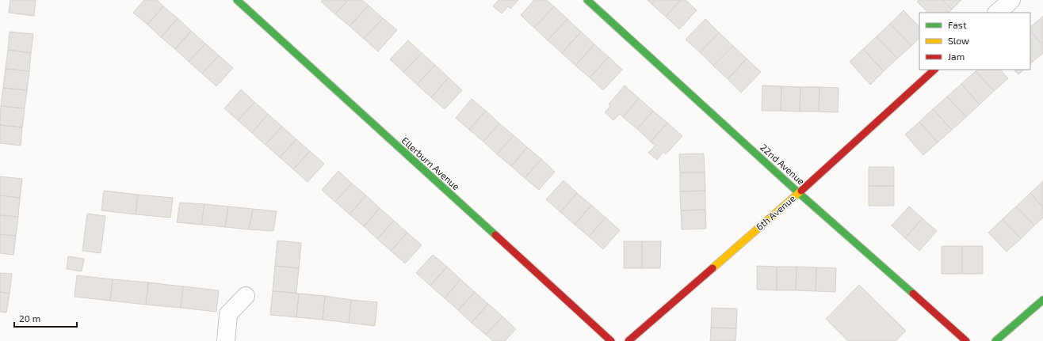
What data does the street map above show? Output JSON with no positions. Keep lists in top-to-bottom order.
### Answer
{
  "streets": {
    "street": ["Ellerburn Avenue", "22nd Avenue", "6th Avenue"]
  },
  "crossings": [
    ["22nd Avenue", "6th Avenue"]
  ],
  "legend": ["Fast", "Slow", "Jam"],
  "scale_bar": "20 m"
}
